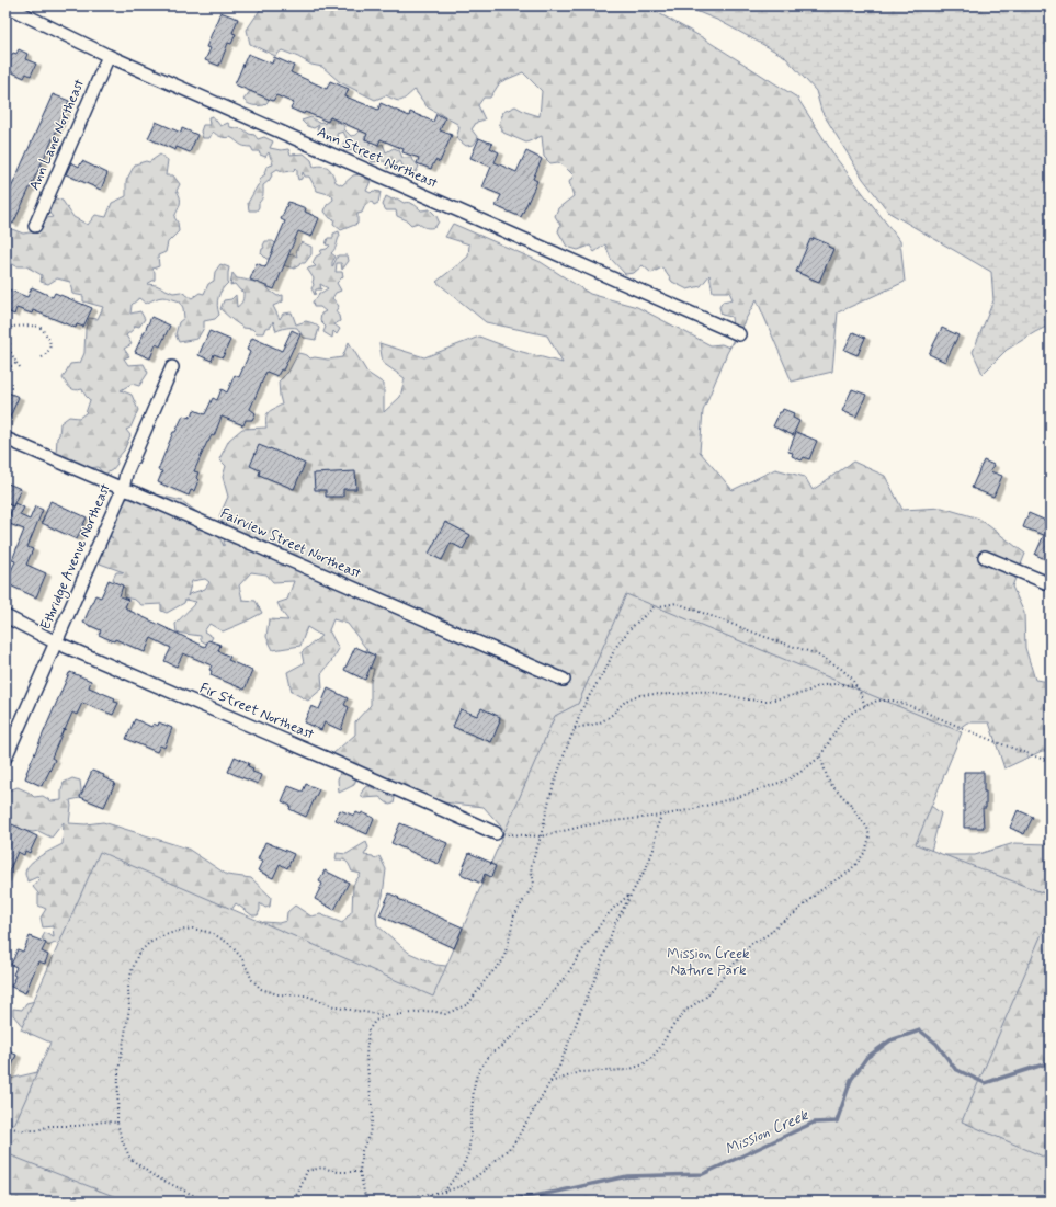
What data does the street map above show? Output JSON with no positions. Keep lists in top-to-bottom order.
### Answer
{
  "streets": {
    "street": [
      "Ann Lane Northeast",
      "Ann Street Northeast",
      "Fairview Street Northeast",
      "Ethridge Avenue Northeast",
      "Fir Street Northeast"
    ]
  },
  "crossings": [
    ["Ann Lane Northeast", "Ann Street Northeast"],
    ["Fairview Street Northeast", "Ethridge Avenue Northeast"],
    ["Ethridge Avenue Northeast", "Fir Street Northeast"]
  ],
  "water": ["Mission Creek"],
  "parks": ["Mission Creek Nature Park"]
}
